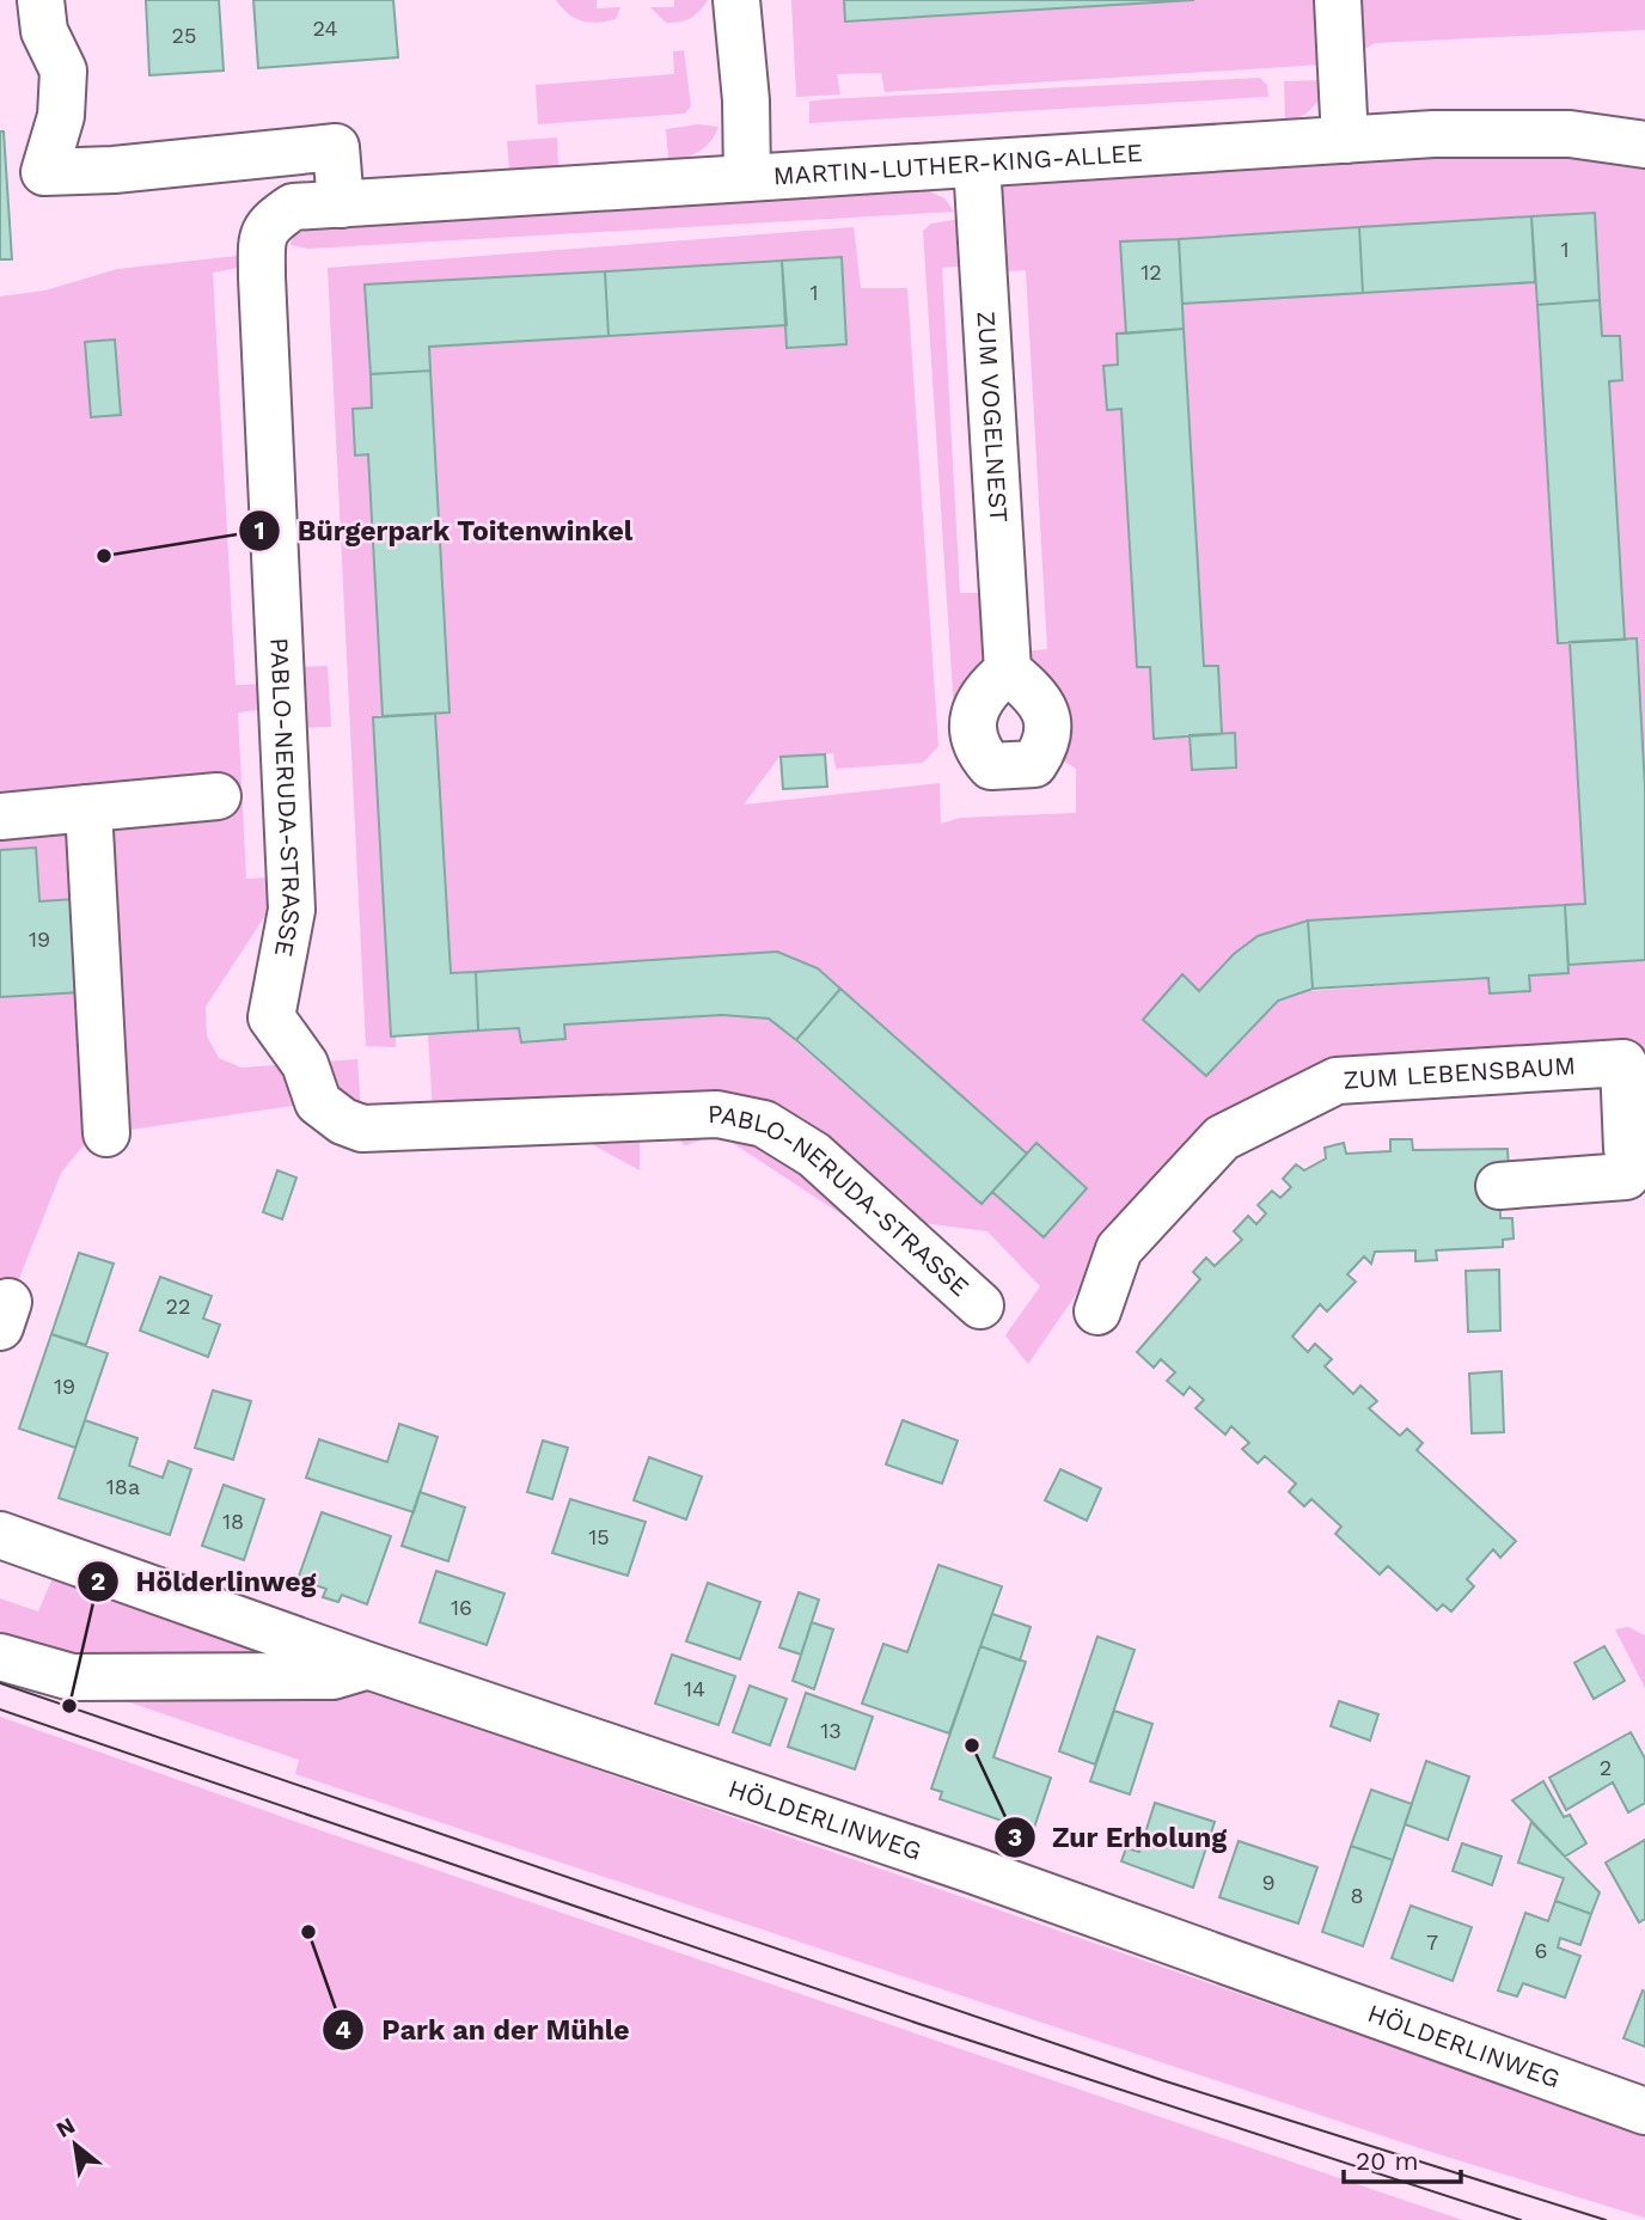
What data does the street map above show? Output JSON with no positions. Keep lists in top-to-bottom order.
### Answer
{
  "streets": {
    "street": [
      "MARTIN-LUTHER-KING-ALLEE",
      "ZUM VOGELNEST",
      "PABLO-NERUDA-STRASSE",
      "ZUM LEBENSBAUM",
      "HÖLDERLINWEG"
    ]
  },
  "crossings": [
    ["MARTIN-LUTHER-KING-ALLEE", "ZUM VOGELNEST"],
    ["MARTIN-LUTHER-KING-ALLEE", "PABLO-NERUDA-STRASSE"]
  ],
  "places": [
    "Bürgerpark Toitenwinkel",
    "Hölderlinweg",
    "Zur Erholung",
    "Park an der Mühle"
  ],
  "house_numbers": [
    "24",
    "25",
    "1",
    "12",
    "1",
    "19",
    "22",
    "19",
    "18a",
    "18",
    "15",
    "16",
    "14",
    "13",
    "2",
    "9",
    "8",
    "7",
    "6"
  ],
  "scale_bar": "20 m",
  "north": "top left"
}
